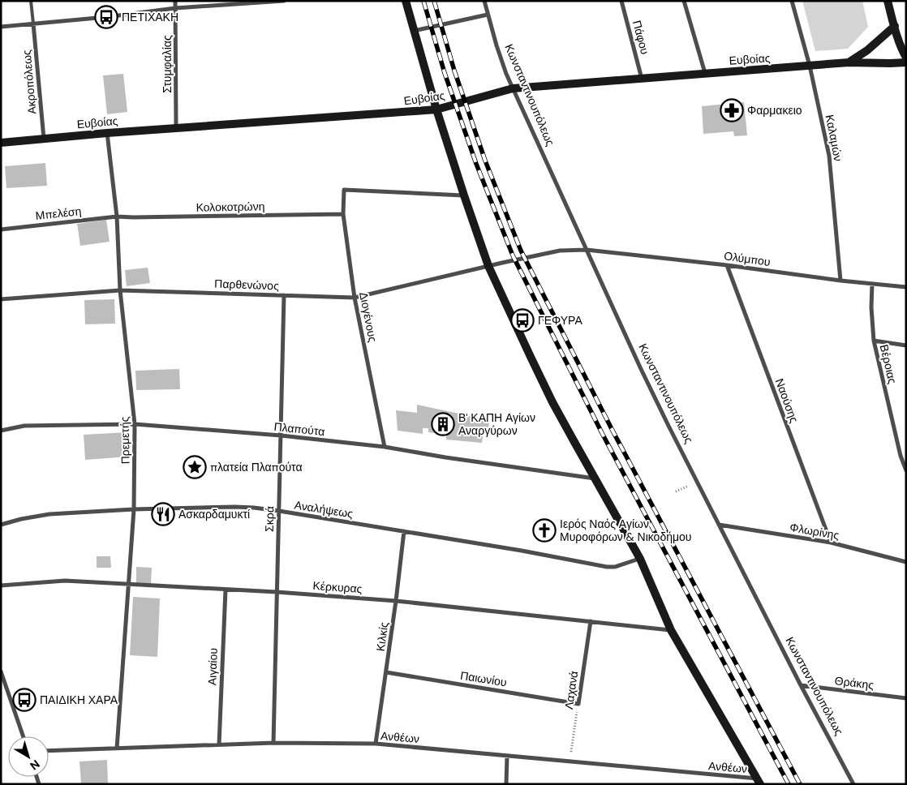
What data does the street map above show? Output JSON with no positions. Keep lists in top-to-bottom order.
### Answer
{
  "streets": {
    "street": [
      "Πάφου",
      "Ευβοίας",
      "Στυμφαλίας",
      "Ακροπόλεως",
      "Κωνσταντινουπόλεως",
      "Καλαμών",
      "Κολοκοτρώνη",
      "Μπελέση",
      "Ολύμπου",
      "Παρθενώνος",
      "Διογένους",
      "Βέροιας",
      "Ναούσης",
      "Πλαπούτα",
      "Πρεμετής",
      "Αναλήψεως",
      "Σκρά",
      "Φλωρίνης",
      "Κέρκυρας",
      "Κιλκίς",
      "Αιγαίου",
      "Παιωνίου",
      "Θράκης",
      "Λαχανά",
      "Ανθέων"
    ]
  },
  "crossings": [
    ["Πάφου", "Ευβοίας"],
    ["Ευβοίας", "Στυμφαλίας"],
    ["Ευβοίας", "Ακροπόλεως"],
    ["Ευβοίας", "Κωνσταντινουπόλεως"],
    ["Ευβοίας", "Καλαμών"],
    ["Ευβοίας", "Πρεμετής"],
    ["Κωνσταντινουπόλεως", "Ολύμπου"],
    ["Κωνσταντινουπόλεως", "Φλωρίνης"],
    ["Κωνσταντινουπόλεως", "Θράκης"],
    ["Καλαμών", "Ολύμπου"],
    ["Κολοκοτρώνη", "Μπελέση"],
    ["Κολοκοτρώνη", "Διογένους"],
    ["Κολοκοτρώνη", "Πρεμετής"],
    ["Μπελέση", "Πρεμετής"],
    ["Ολύμπου", "Παρθενώνος"],
    ["Ολύμπου", "Βέροιας"],
    ["Ολύμπου", "Ναούσης"],
    ["Παρθενώνος", "Διογένους"],
    ["Παρθενώνος", "Πρεμετής"],
    ["Παρθενώνος", "Σκρά"],
    ["Διογένους", "Πλαπούτα"],
    ["Ναούσης", "Φλωρίνης"],
    ["Πλαπούτα", "Πρεμετής"],
    ["Πλαπούτα", "Σκρά"],
    ["Πρεμετής", "Αναλήψεως"],
    ["Πρεμετής", "Κέρκυρας"],
    ["Πρεμετής", "Ανθέων"],
    ["Αναλήψεως", "Σκρά"],
    ["Αναλήψεως", "Κιλκίς"],
    ["Σκρά", "Κέρκυρας"],
    ["Σκρά", "Ανθέων"],
    ["Κέρκυρας", "Κιλκίς"],
    ["Κέρκυρας", "Αιγαίου"],
    ["Κέρκυρας", "Λαχανά"],
    ["Κιλκίς", "Παιωνίου"],
    ["Κιλκίς", "Ανθέων"],
    ["Αιγαίου", "Ανθέων"],
    ["Παιωνίου", "Λαχανά"],
    ["Λαχανά", "Ανθέων"]
  ],
  "places": {
    "bus stop": ["ΠΕΤΙΧΑΚΗ", "ΓΕΦΥΡΑ", "ΠΑΙΔΙΚΗ ΧΑΡΑ"],
    "pharmacy": ["Φαρμακειο"],
    "building": ["Β' ΚΑΠΗ Αγίων Αναργύρων"],
    "place": ["πλατεία Πλαπούτα"],
    "restaurant": ["Ασκαρδαμυκτί"],
    "church": ["Ιερός Ναός Αγίων Μυροφόρων & Νικοδήμου"]
  },
  "north": "bottom right"
}
